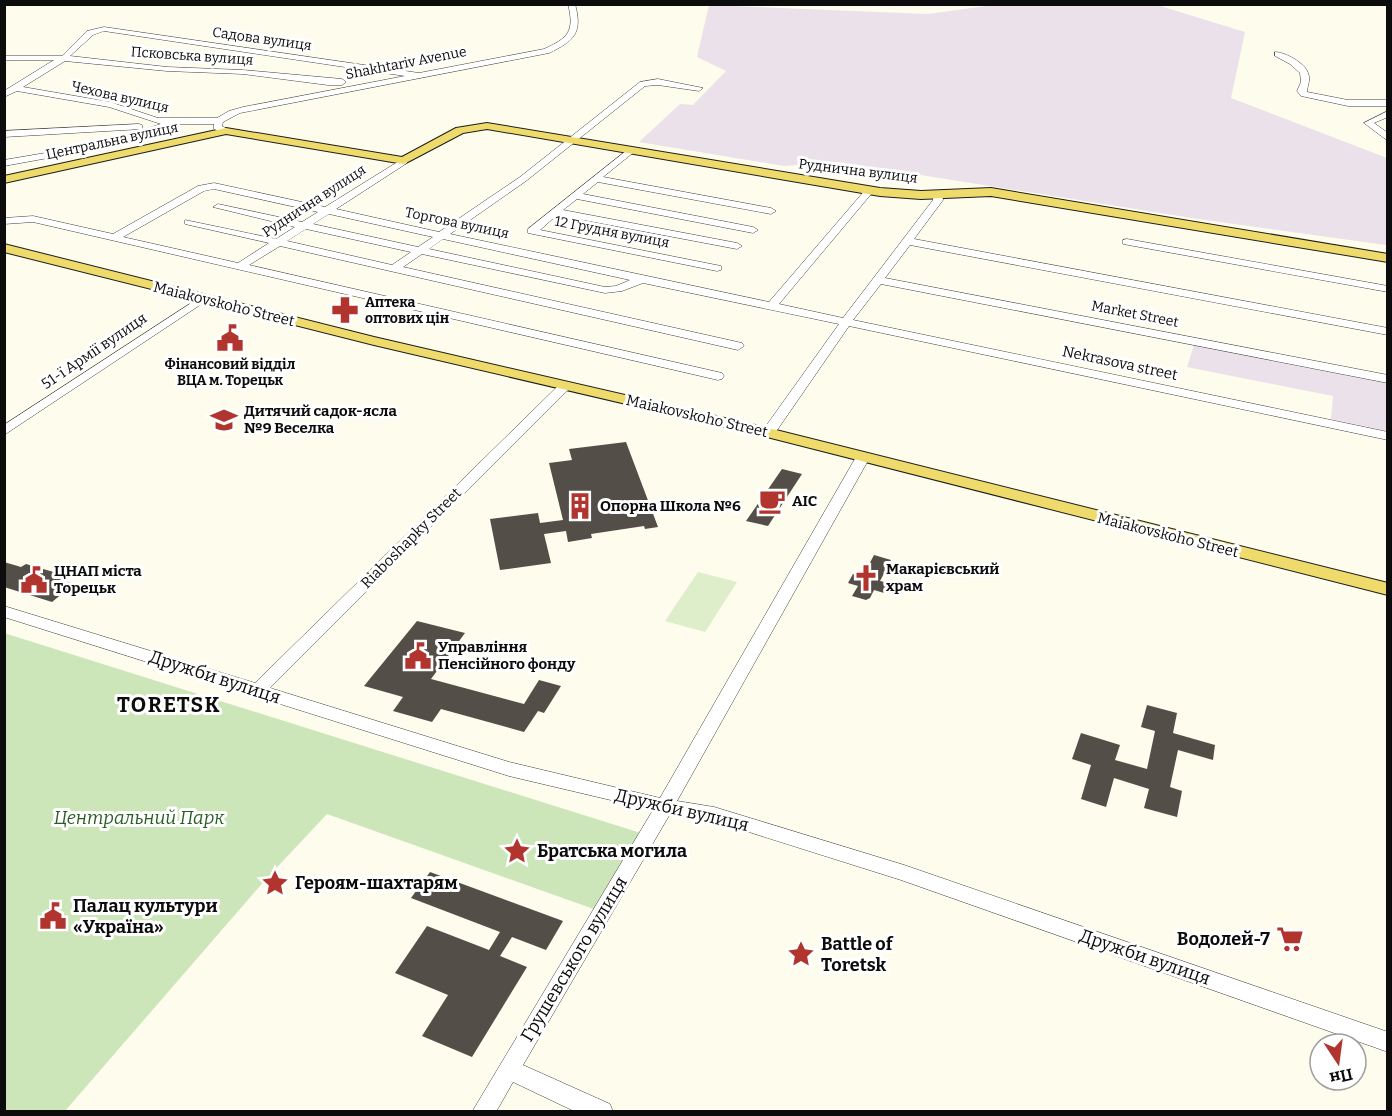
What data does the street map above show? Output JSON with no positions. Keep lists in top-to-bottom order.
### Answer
{
  "streets": {
    "main road": ["Центральна вулиця", "Руднична вулиця", "Maiakovskoho Street"],
    "street": [
      "Садова вулиця",
      "Псковська вулиця",
      "Shakhtariv Avenue",
      "Чехова вулиця",
      "Торгова вулиця",
      "12 Грудня вулиця",
      "Market Street",
      "51-ї Армії вулиця",
      "Nekrasova street",
      "Riaboshapky Street",
      "Дружби вулиця",
      "Грушевського вулиця"
    ]
  },
  "crossings": [
    ["Садова вулиця", "Псковська вулиця"],
    ["Садова вулиця", "Shakhtariv Avenue"],
    ["Shakhtariv Avenue", "Чехова вулиця"],
    ["Shakhtariv Avenue", "Центральна вулиця"],
    ["Shakhtariv Avenue", "Руднична вулиця"],
    ["Чехова вулиця", "Центральна вулиця"],
    ["Чехова вулиця", "Руднична вулиця"],
    ["Центральна вулиця", "Руднична вулиця"],
    ["Руднична вулиця", "Торгова вулиця"],
    ["Руднична вулиця", "12 Грудня вулиця"],
    ["Торгова вулиця", "Nekrasova street"],
    ["Maiakovskoho Street", "51-ї Армії вулиця"],
    ["Maiakovskoho Street", "Riaboshapky Street"],
    ["Maiakovskoho Street", "Грушевського вулиця"],
    ["Riaboshapky Street", "Дружби вулиця"],
    ["Дружби вулиця", "Грушевського вулиця"]
  ],
  "districts": ["TORETSK"],
  "parks": ["Центральний Парк"],
  "places": {
    "pharmacy": ["Аптека оптових цін"],
    "public building": [
      "Фінансовий відділ ВЦА м. Торецьк",
      "ЦНАП міста Торецьк",
      "Управління Пенсійного фонду",
      "Палац культури «Україна»"
    ],
    "school or university": ["Дитячий садок-ясла №9 Веселка"],
    "cafe": ["АІС"],
    "building": ["Опорна Школа №6"],
    "church": ["Макарієвський храм"],
    "place": ["Братська мoгила", "Героям-шахтарям", "Battle of Toretsk"],
    "supermarket": ["Водолей-7"]
  },
  "north": "bottom"
}
